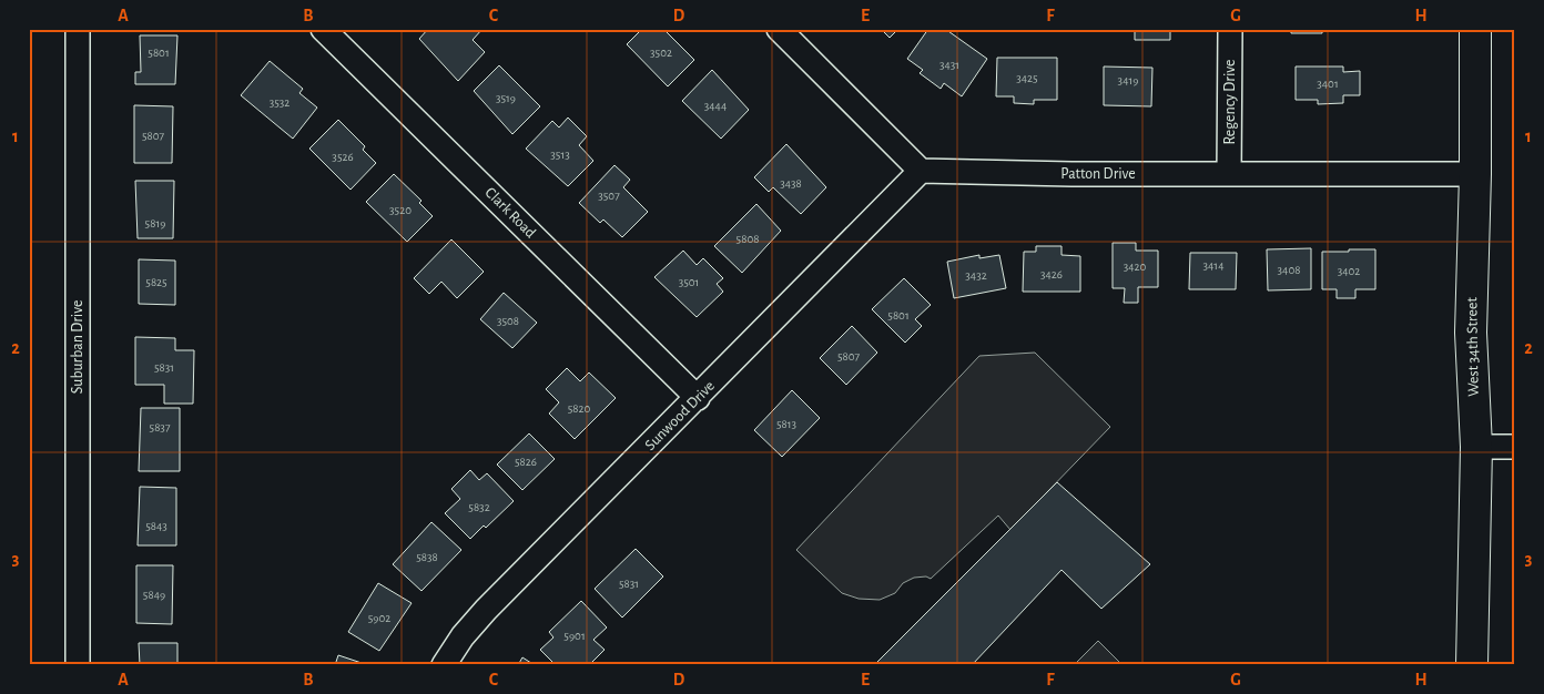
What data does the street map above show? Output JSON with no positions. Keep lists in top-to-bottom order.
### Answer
{
  "streets": {
    "street": [
      "Regency Drive",
      "Patton Drive",
      "Clark Road",
      "Suburban Drive",
      "West 34th Street",
      "Sunwood Drive"
    ]
  },
  "crossings": [
    ["Regency Drive", "Patton Drive"],
    ["Patton Drive", "West 34th Street"],
    ["Patton Drive", "Sunwood Drive"],
    ["Clark Road", "Sunwood Drive"]
  ],
  "house_numbers": [
    "5801",
    "3502",
    "3431",
    "3425",
    "3419",
    "3401",
    "3519",
    "3532",
    "3444",
    "5807",
    "3513",
    "3526",
    "3438",
    "3507",
    "3520",
    "5819",
    "5808",
    "3414",
    "3420",
    "3408",
    "3402",
    "3426",
    "3432",
    "5825",
    "3501",
    "5801",
    "3508",
    "5807",
    "5831",
    "5820",
    "5813",
    "5837",
    "5826",
    "5832",
    "5843",
    "5838",
    "5831",
    "5849",
    "5902",
    "5901"
  ],
  "grid": {
    "columns": [
      "A",
      "B",
      "C",
      "D",
      "E",
      "F",
      "G",
      "H"
    ],
    "rows": ["1", "2", "3"]
  }
}
